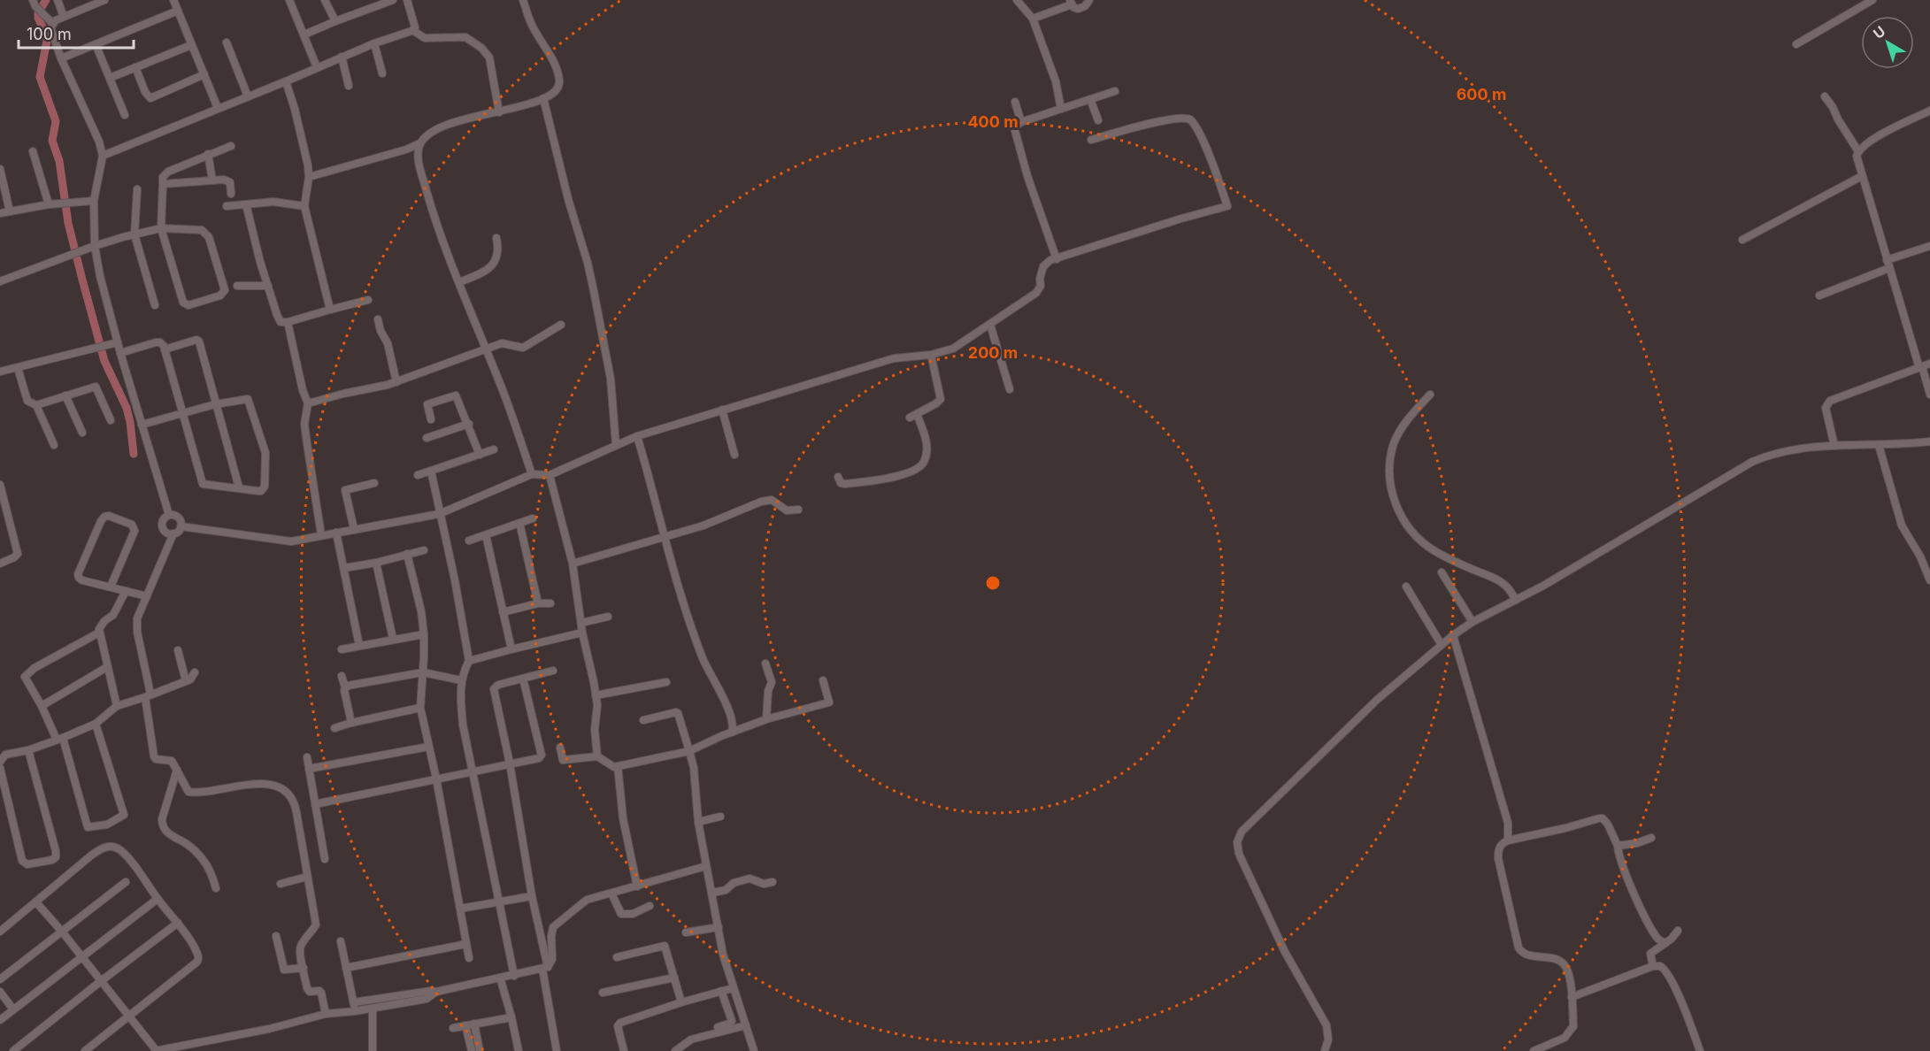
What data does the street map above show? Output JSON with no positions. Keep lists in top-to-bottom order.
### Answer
{
  "scale_bar": "100 m",
  "north": "top left",
  "rings": ["600 m", "400 m", "200 m"]
}
